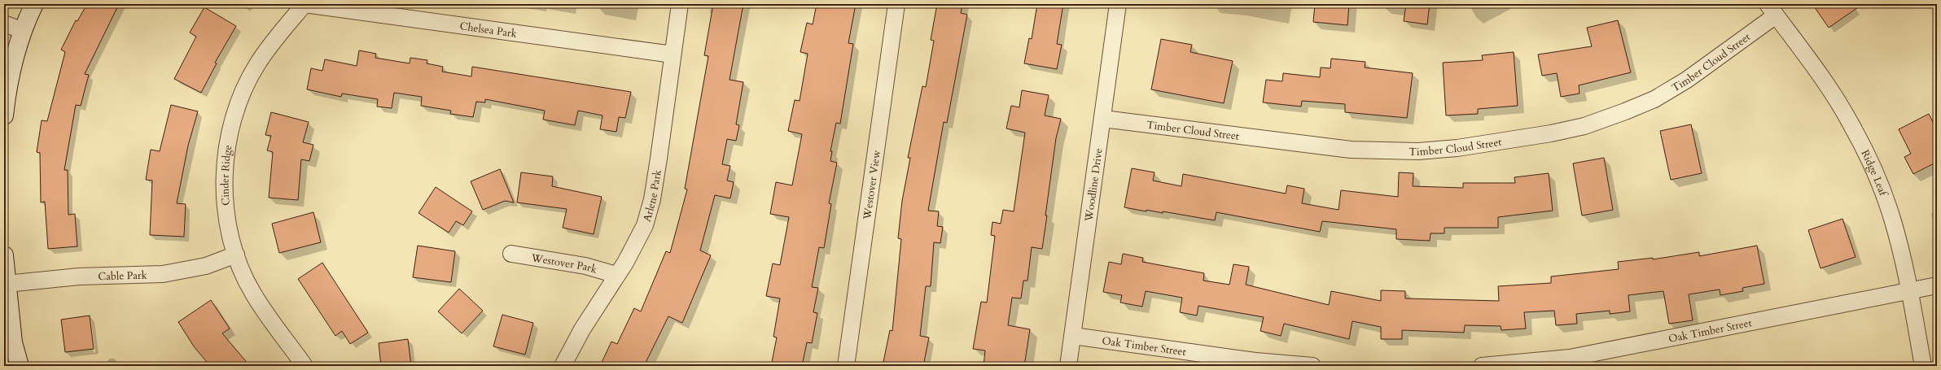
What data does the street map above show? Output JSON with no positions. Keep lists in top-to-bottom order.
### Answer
{
  "streets": {
    "street": [
      "Chelsea Park",
      "Timber Cloud Street",
      "Ridge Leaf",
      "Cinder Ridge",
      "Westover View",
      "Woodline Drive",
      "Arlene Park",
      "Westover Park",
      "Cable Park",
      "Oak Timber Street"
    ]
  },
  "crossings": [
    ["Chelsea Park", "Cinder Ridge"],
    ["Chelsea Park", "Arlene Park"],
    ["Timber Cloud Street", "Ridge Leaf"],
    ["Timber Cloud Street", "Woodline Drive"],
    ["Ridge Leaf", "Oak Timber Street"],
    ["Cinder Ridge", "Cable Park"],
    ["Woodline Drive", "Oak Timber Street"],
    ["Arlene Park", "Westover Park"]
  ]
}
